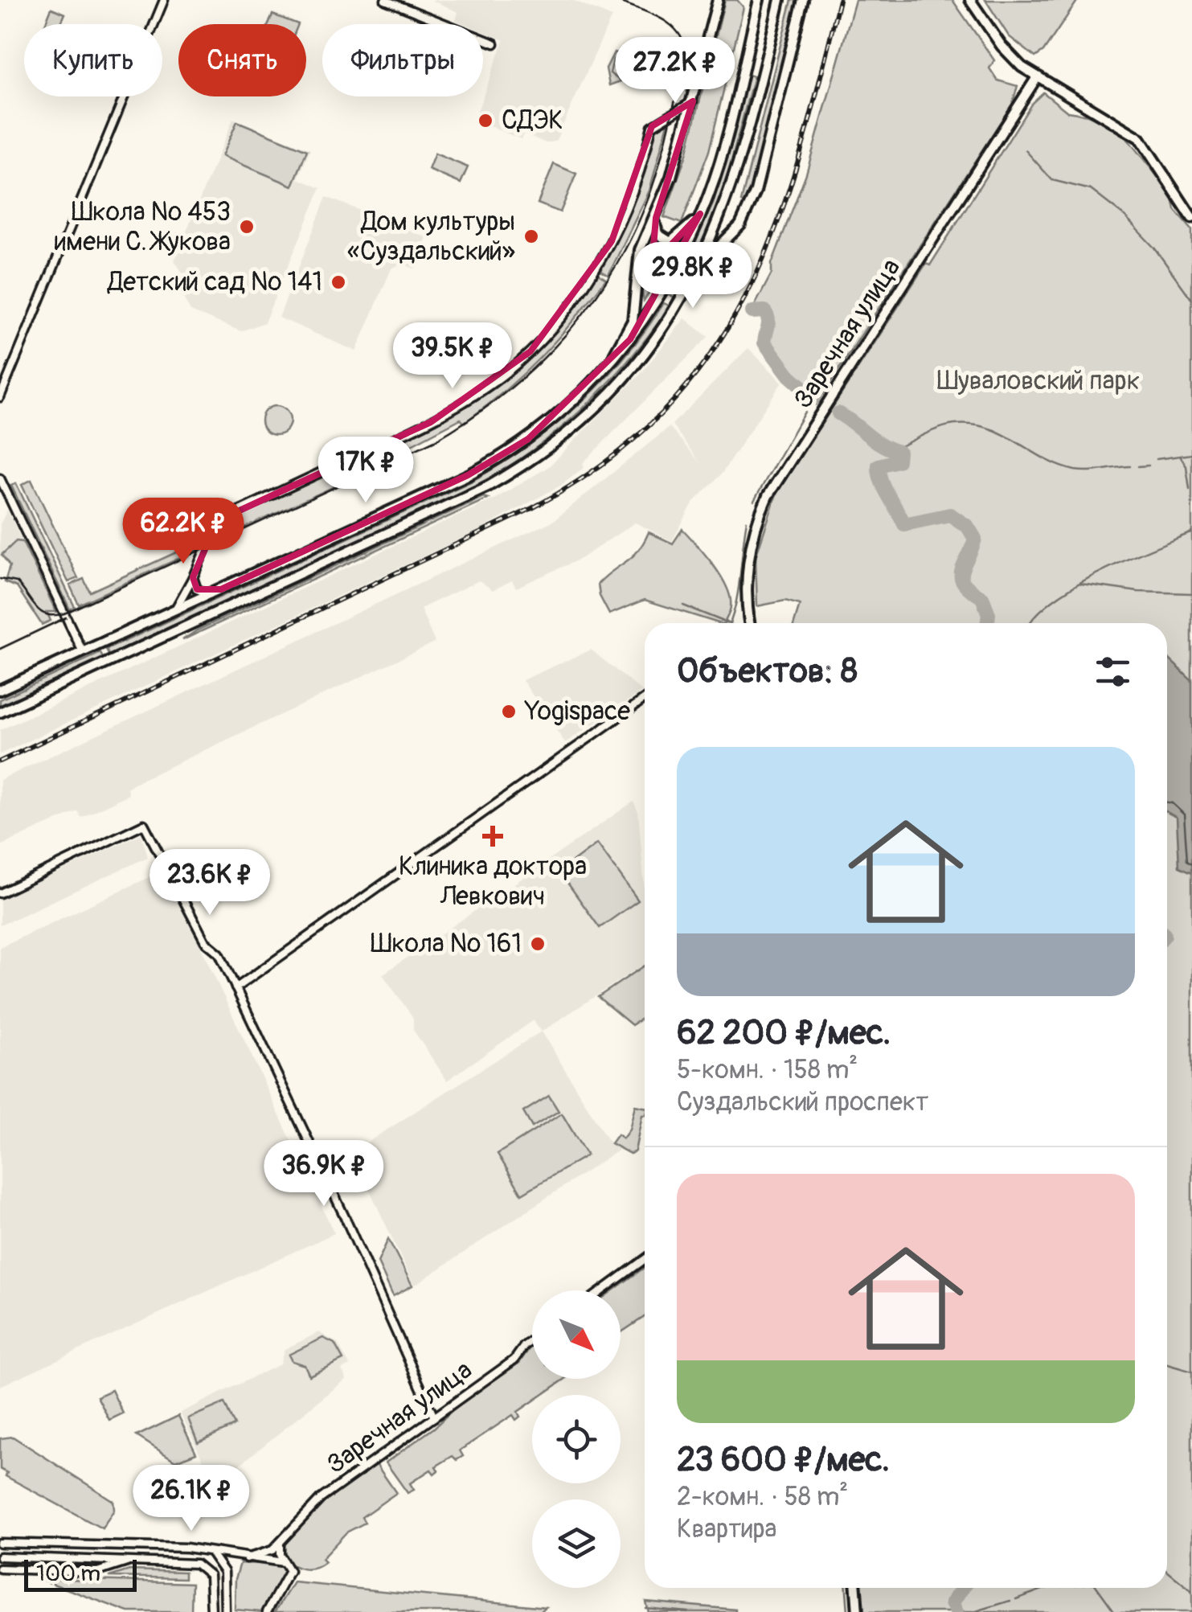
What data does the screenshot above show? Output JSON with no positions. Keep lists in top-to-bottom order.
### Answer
{
  "streets": {
    "main road": ["Заречная улица"]
  },
  "parks": ["Шуваловский парк"],
  "places": {
    "other": [
      "СДЭК",
      "Школа № 453 имени С. Жукова",
      "Дом культуры «Суздальский»",
      "Детский сад № 141",
      "Yogispace",
      "Школа № 161"
    ],
    "health": ["Клиника доктора Левкович"]
  },
  "scale_bar": "100 m",
  "north": "bottom right",
  "page": {
    "chip": ["Купить", "Снять", "Фильтры"],
    "price": [
      "27.2K ₽",
      "29.8K ₽",
      "39.5K ₽",
      "17K ₽",
      "62.2K ₽",
      "23.6K ₽",
      "36.9K ₽",
      "26.1K ₽"
    ],
    "heading": "Объектов: 8",
    "list": [
      {
        "name": "62 200 ₽/мес.",
        "note": "5-комн. · 158 m² · Суздальский проспект"
      },
      {
        "name": "23 600 ₽/мес.",
        "note": "2-комн. · 58 m² · Квартира"
      }
    ],
    "scale": "100 m"
  }
}
